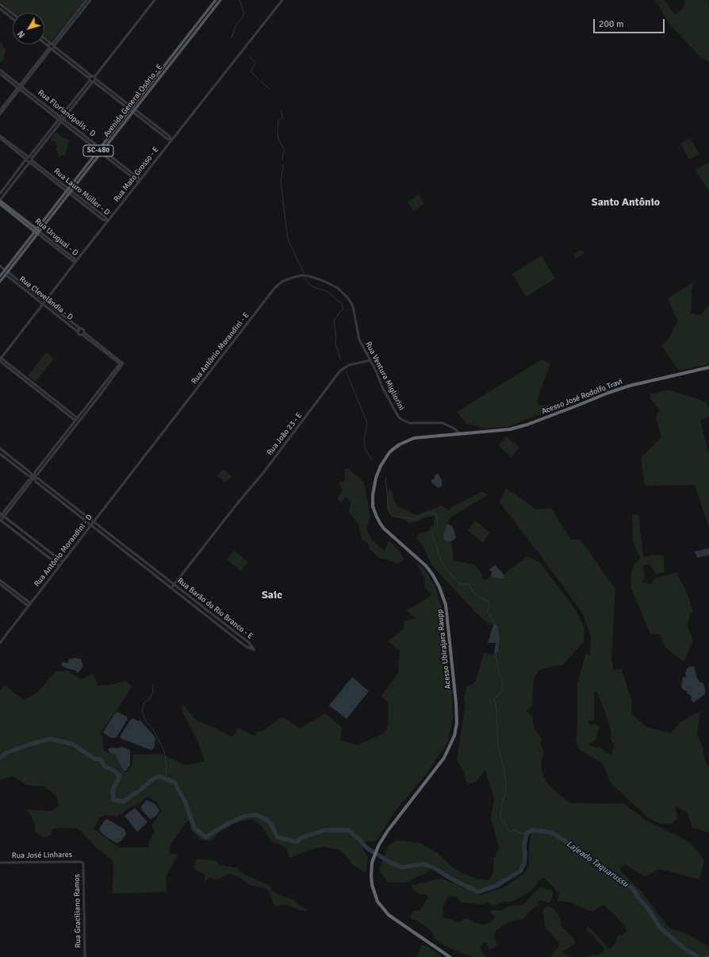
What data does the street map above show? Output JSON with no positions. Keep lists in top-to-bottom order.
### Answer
{
  "streets": {
    "highway": ["Acesso José Rodolfo Travi", "Acesso Ubirajara Raupp"],
    "main road": ["Avenida General Osório - E", "SC-480", "Rua Uruguai - D"],
    "street": [
      "Rua Florianópolis - D",
      "Rua Mato Grosso - E",
      "Rua Lauro Müller - D",
      "Rua Clevelândia - D",
      "Rua Antônio Morandini - E",
      "Rua Ventura Migliorini",
      "Rua João 23 - E",
      "Rua Antônio Morandini - D",
      "Rua Barão do Rio Branco - E",
      "Rua José Linhares",
      "Rua Graciliano Ramos"
    ]
  },
  "crossings": [
    ["Avenida General Osório - E", "Rua Florianópolis - D"],
    ["Avenida General Osório - E", "SC-480"],
    ["Avenida General Osório - E", "Rua Lauro Müller - D"],
    ["Avenida General Osório - E", "Rua Uruguai - D"],
    ["Avenida General Osório - E", "Rua Clevelândia - D"],
    ["Rua Florianópolis - D", "Rua Mato Grosso - E"],
    ["Rua Mato Grosso - E", "Rua Lauro Müller - D"],
    ["Rua Mato Grosso - E", "Rua Uruguai - D"],
    ["Rua Mato Grosso - E", "Rua Clevelândia - D"],
    ["Rua Antônio Morandini - E", "Rua Ventura Migliorini"],
    ["Rua Antônio Morandini - E", "Rua Antônio Morandini - D"],
    ["Rua Ventura Migliorini", "Acesso José Rodolfo Travi"],
    ["Rua Ventura Migliorini", "Rua João 23 - E"],
    ["Rua Ventura Migliorini", "Acesso Ubirajara Raupp"],
    ["Acesso José Rodolfo Travi", "Acesso Ubirajara Raupp"],
    ["Rua João 23 - E", "Rua Barão do Rio Branco - E"],
    ["Rua Antônio Morandini - D", "Rua Barão do Rio Branco - E"],
    ["Rua José Linhares", "Rua Graciliano Ramos"]
  ],
  "districts": ["Santo Antônio", "Saic"],
  "water": ["Lajeado Taquarussu"],
  "scale_bar": "200 m",
  "north": "bottom left"
}
